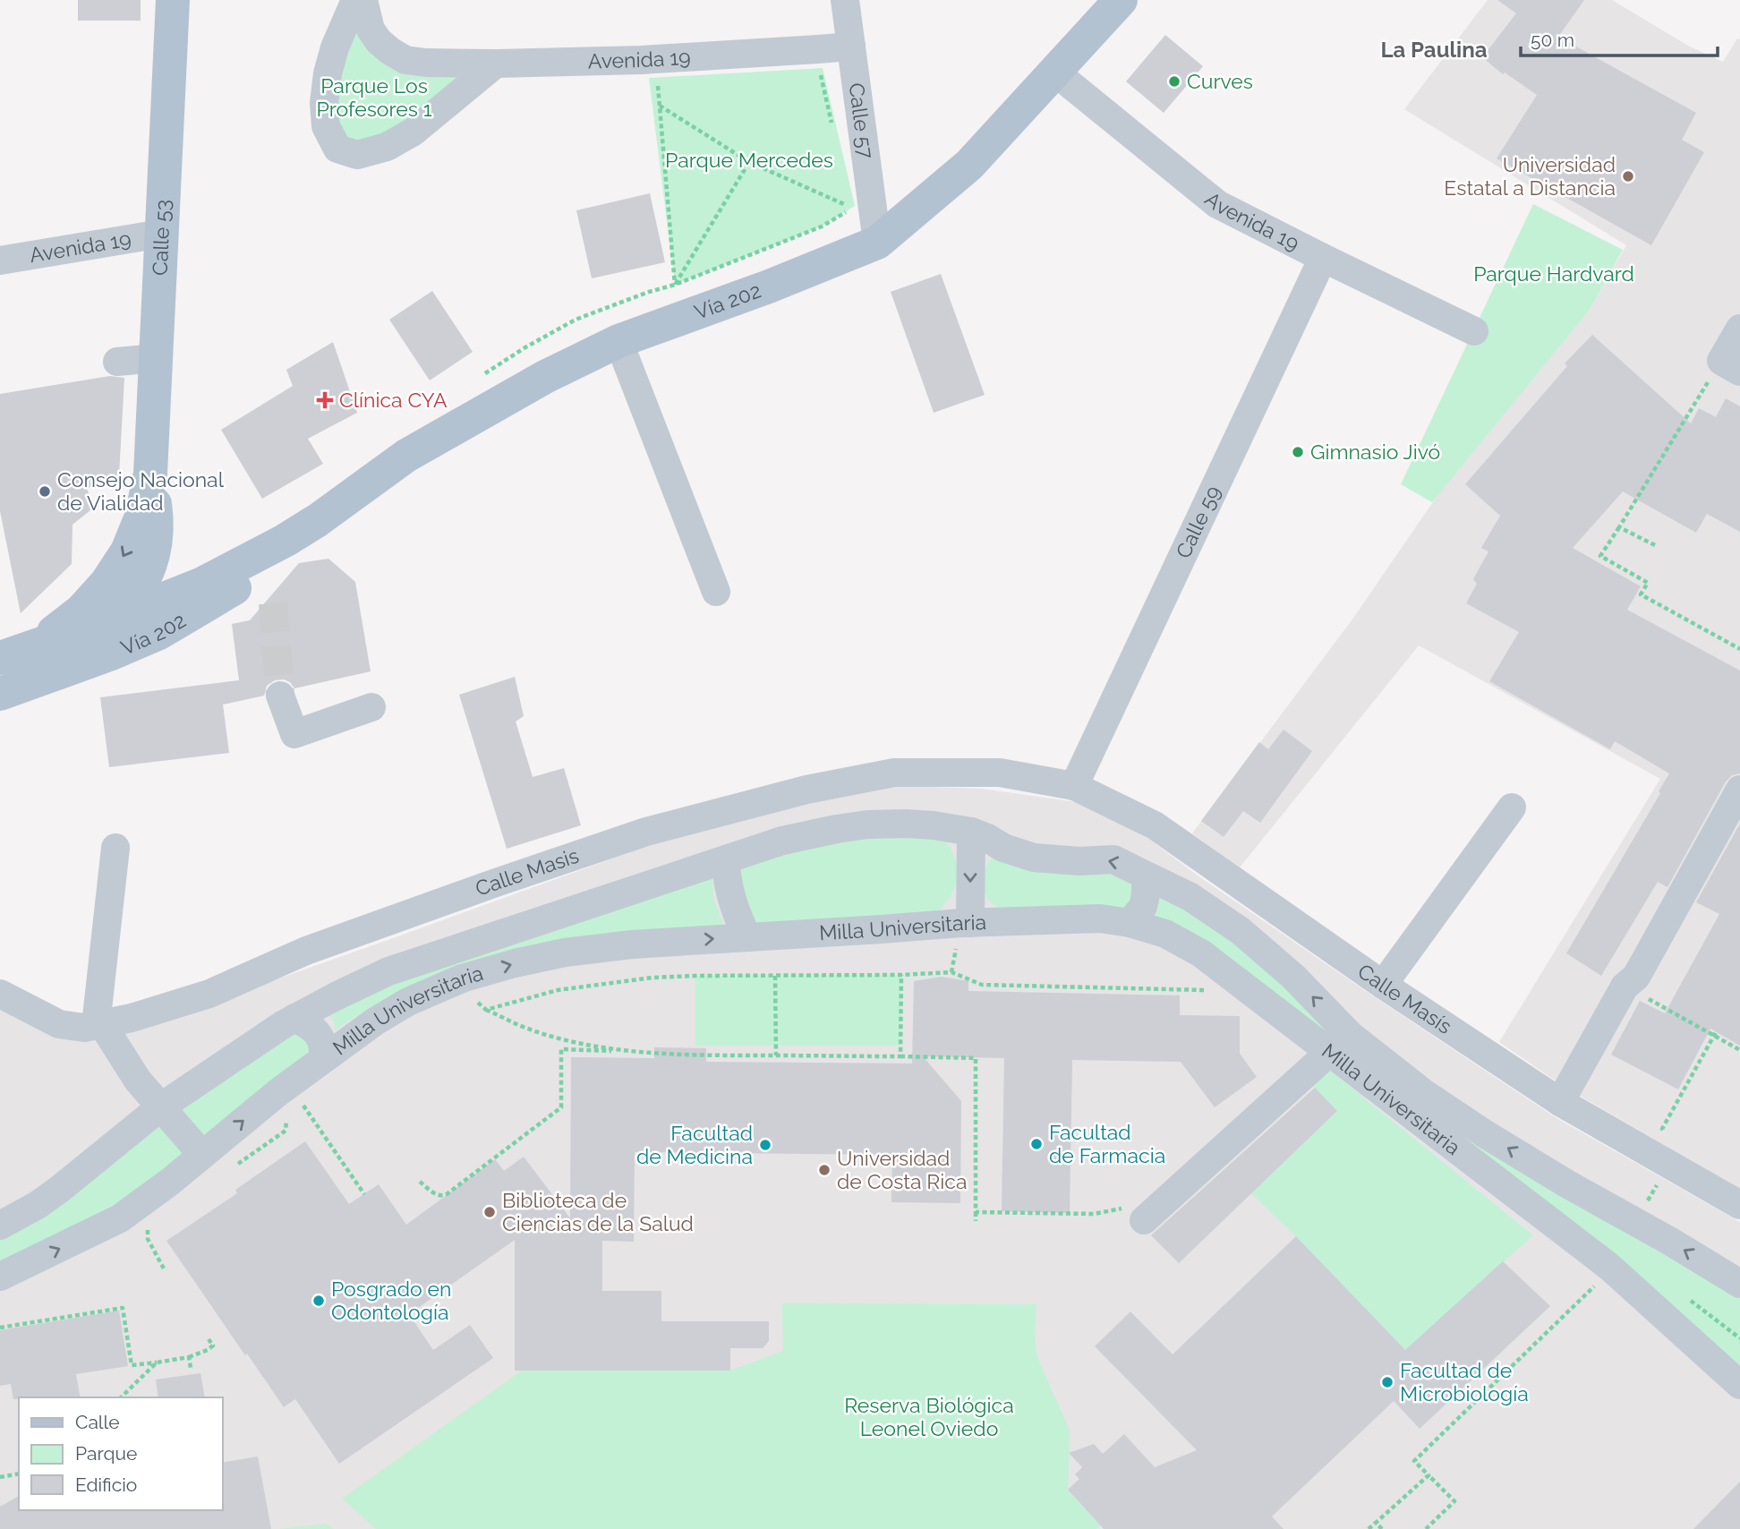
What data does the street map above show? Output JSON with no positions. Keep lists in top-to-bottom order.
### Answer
{
  "streets": {
    "main road": ["Calle 53", "Vía 202"],
    "street": [
      "Avenida 19",
      "Calle 57",
      "Calle 59",
      "Calle Masis",
      "Milla Universitaria",
      "Calle Masís"
    ]
  },
  "crossings": [
    ["Avenida 19", "Calle 57"],
    ["Avenida 19", "Calle 53"],
    ["Avenida 19", "Vía 202"],
    ["Avenida 19", "Calle 59"],
    ["Calle 57", "Vía 202"],
    ["Calle 53", "Vía 202"],
    ["Calle 59", "Calle Masis"],
    ["Calle 59", "Calle Masís"],
    ["Calle Masis", "Calle Masís"]
  ],
  "districts": ["La Paulina"],
  "parks": [
    "Parque Los Profesores 1",
    "Parque Mercedes",
    "Parque Hardvard",
    "Reserva Biológica Leonel Oviedo"
  ],
  "places": {
    "other": [
      "Curves",
      "Universidad Estatal a Distancia",
      "Gimnasio Jivó",
      "Consejo Nacional de Vialidad",
      "Facultad de Farmacia",
      "Facultad de Medicina",
      "Universidad de Costa Rica",
      "Biblioteca de Ciencias de la Salud",
      "Posgrado en Odontología",
      "Facultad de Microbiología"
    ],
    "health": ["Clínica CYA"]
  },
  "legend": ["Calle", "Parque", "Edificio"],
  "scale_bar": "50 m"
}
